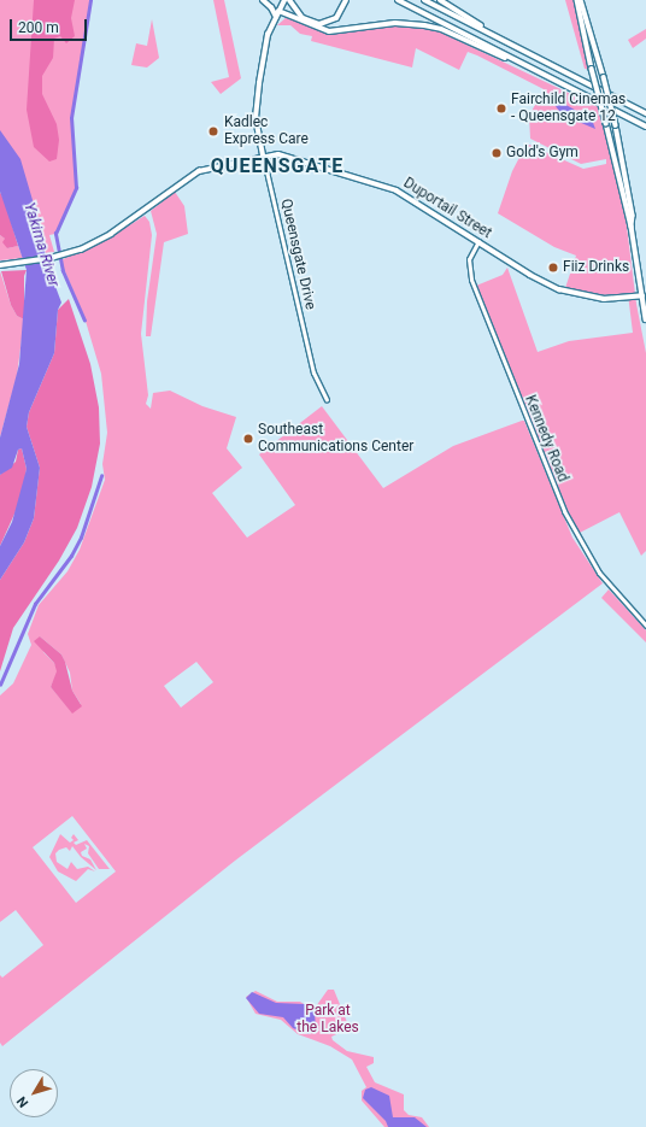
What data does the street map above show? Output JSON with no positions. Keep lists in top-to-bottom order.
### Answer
{
  "streets": {
    "main road": ["Duportail Street", "Queensgate Drive"],
    "street": ["Kennedy Road"]
  },
  "crossings": [
    ["Duportail Street", "Queensgate Drive"],
    ["Duportail Street", "Kennedy Road"]
  ],
  "districts": ["QUEENSGATE"],
  "water": ["Yakima River"],
  "parks": ["Park at the Lakes"],
  "places": [
    "Fairchild Cinemas - Queensgate 12",
    "Kadlec Express Care",
    "Gold's Gym",
    "Fiiz Drinks",
    "Southeast Communications Center"
  ],
  "scale_bar": "200 m",
  "north": "bottom left"
}
